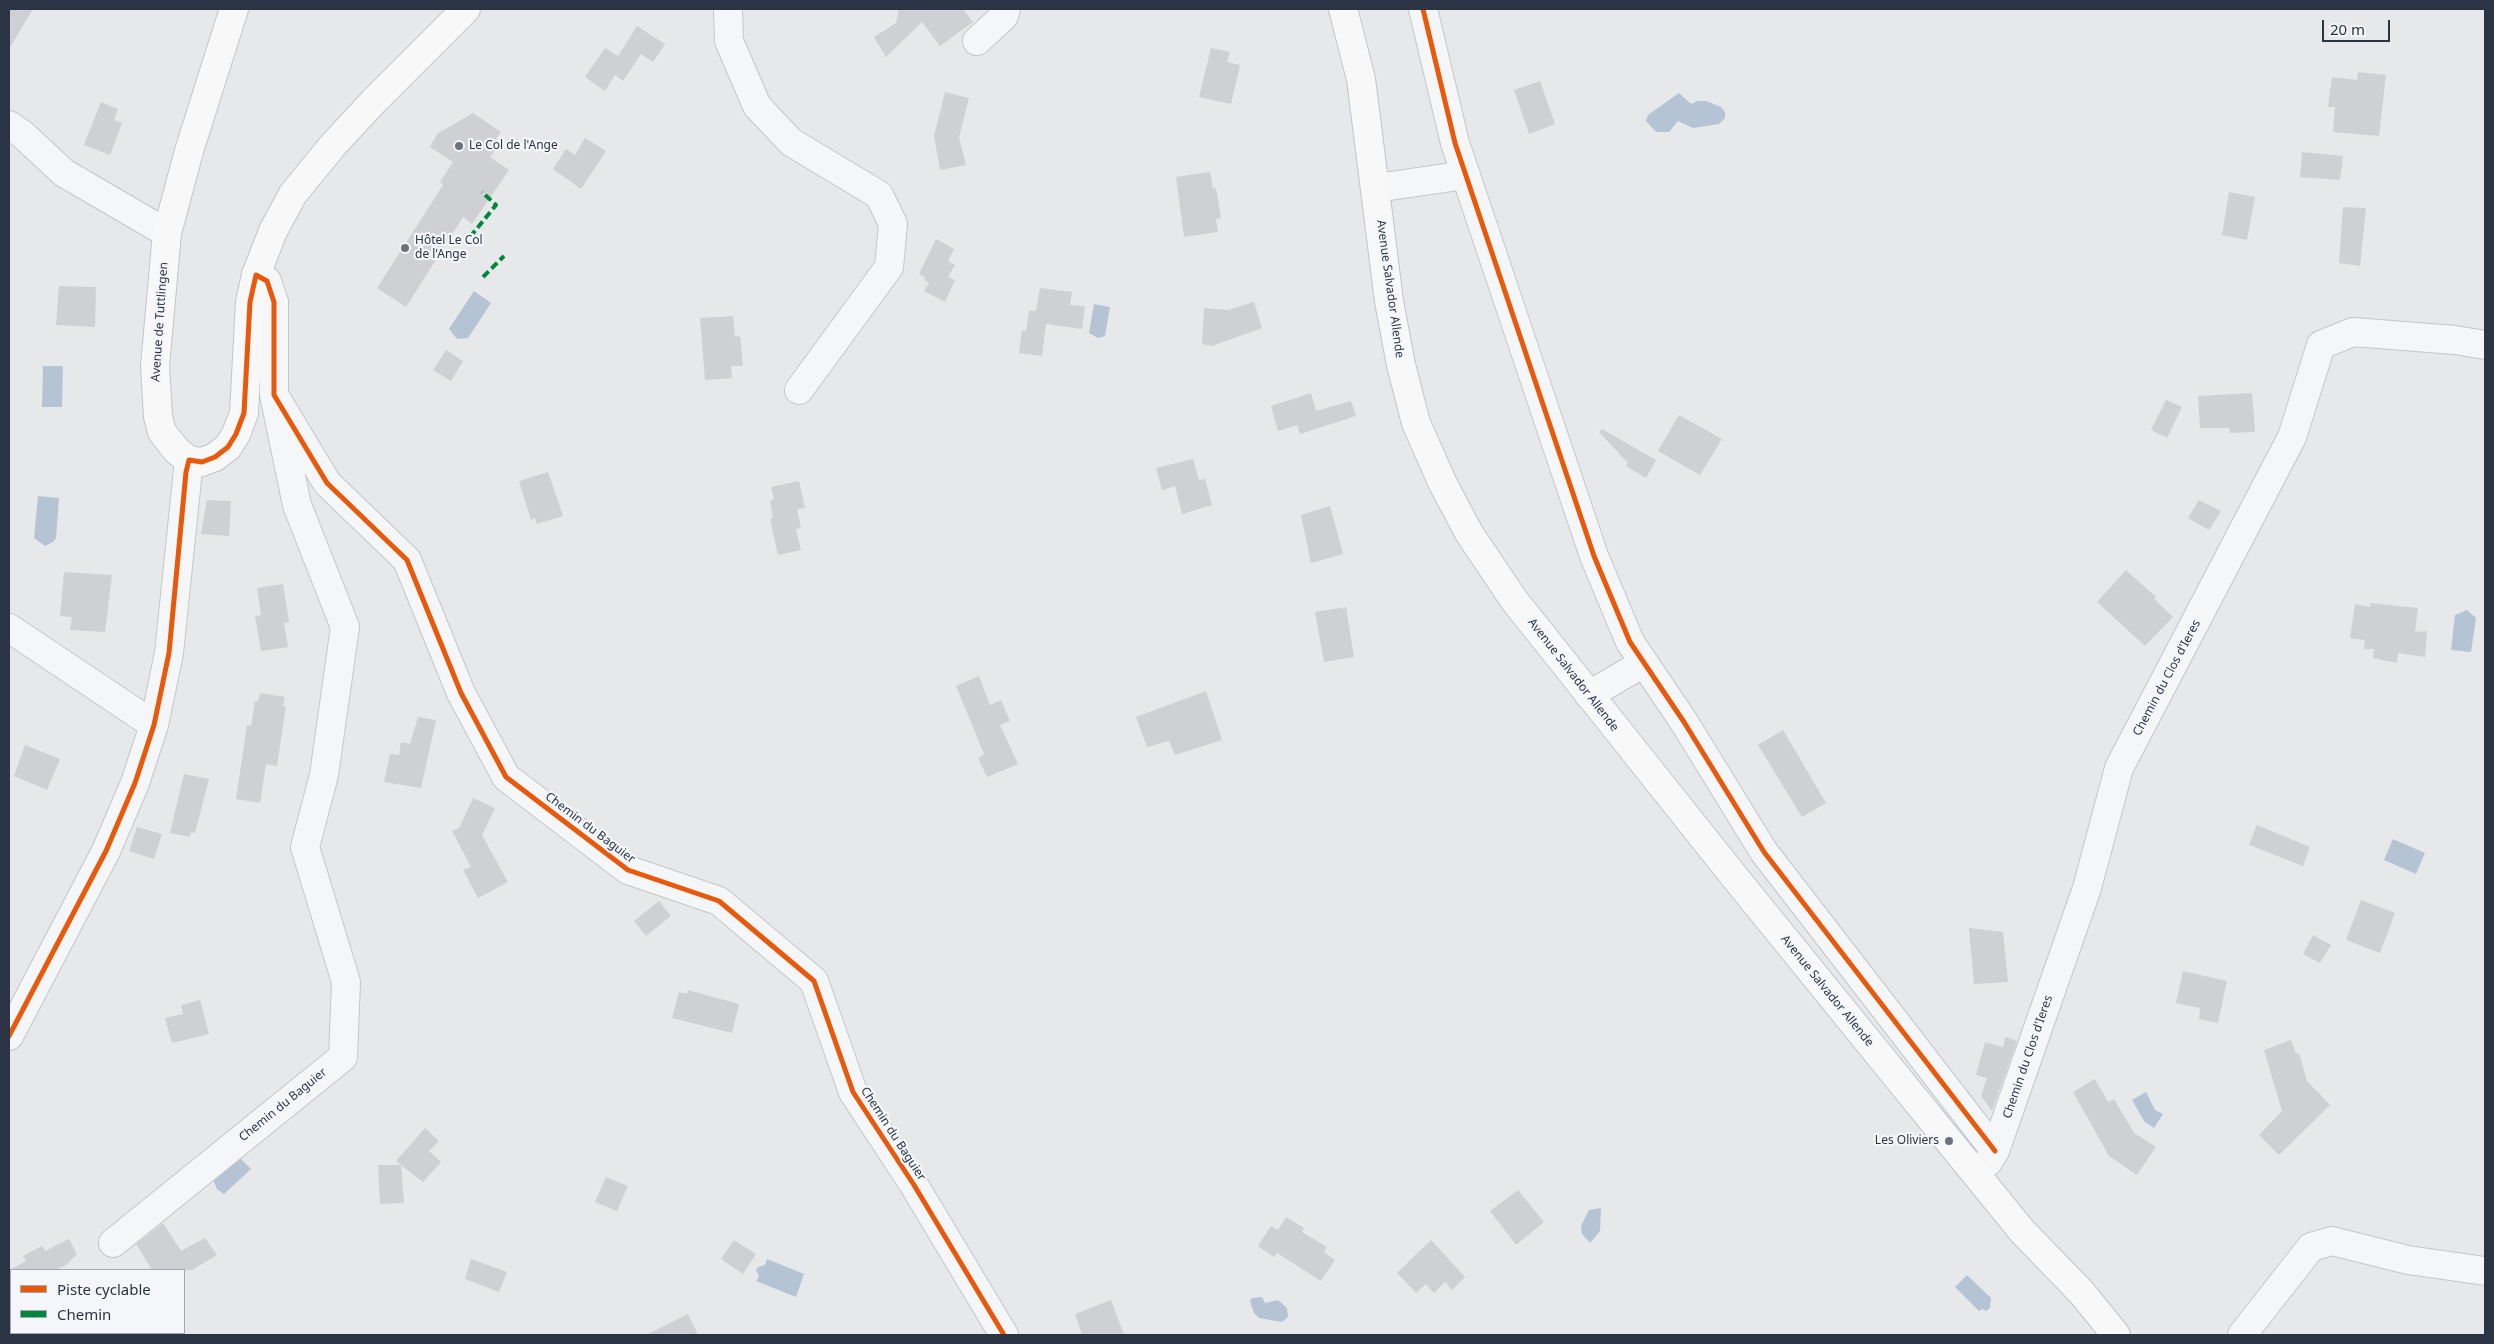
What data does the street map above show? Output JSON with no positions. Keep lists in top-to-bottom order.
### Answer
{
  "streets": {
    "main road": ["Avenue Salvador Allende", "Avenue de Tuttlingen"],
    "street": ["Chemin du Clos d'Ieres", "Chemin du Baguier"]
  },
  "crossings": [
    ["Avenue Salvador Allende", "Chemin du Clos d'Ieres"]
  ],
  "places": ["Le Col de l'Ange", "Hôtel Le Col de l'Ange", "Les Oliviers"],
  "legend": ["Piste cyclable", "Chemin"],
  "scale_bar": "20 m"
}
